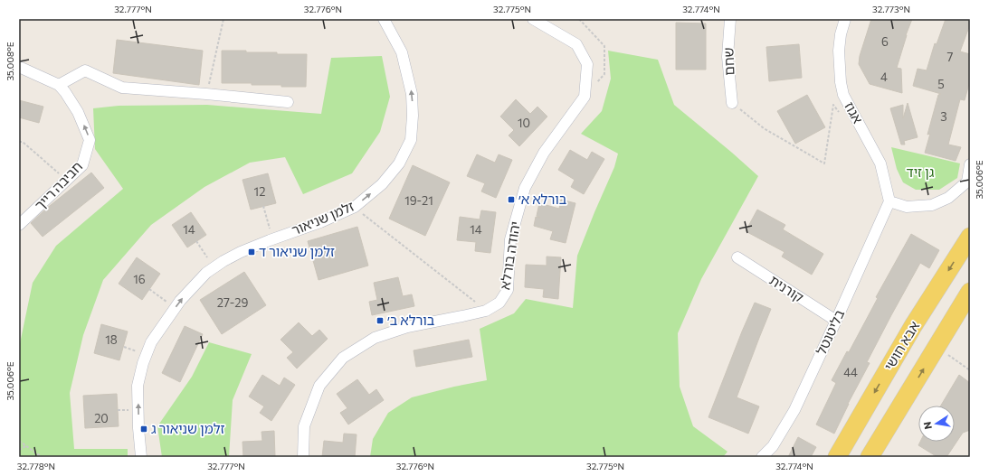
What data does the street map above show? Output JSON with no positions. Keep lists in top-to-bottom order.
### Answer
{
  "streets": {
    "main road": ["אבא חושי"],
    "street": [
      "שחם",
      "אגוז",
      "חביבה רייך",
      "זלמן שניאור",
      "יהודה בורלא",
      "קורנית",
      "בליטנטל"
    ]
  },
  "crossings": [
    ["אגוז", "בליטנטל"],
    ["קורנית", "בליטנטל"]
  ],
  "one_way": ["חביבה רייך", "זלמן שניאור"],
  "parks": ["גן זיד"],
  "places": {
    "transit": [
      "בורלא א׳",
      "זלמן שניאור ד",
      "בורלא ב׳",
      "זלמן שניאור ג"
    ]
  },
  "house_numbers": [
    "6",
    "7",
    "4",
    "5",
    "3",
    "10",
    "12",
    "19-21",
    "14",
    "14",
    "16",
    "27-29",
    "18",
    "44",
    "20"
  ],
  "north": "left",
  "coordinates": [
    "32.777°N",
    "32.776°N",
    "32.775°N",
    "32.774°N",
    "32.773°N",
    "35.008°E",
    "35.006°E",
    "32.778°N"
  ]
}
